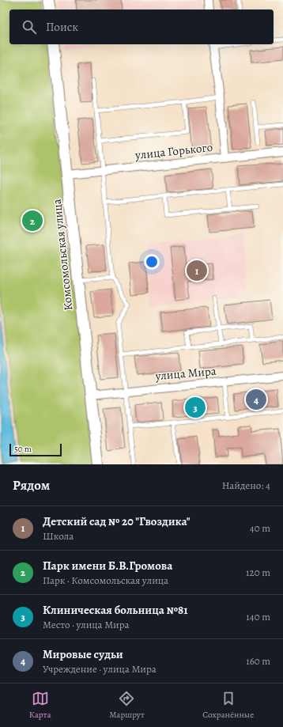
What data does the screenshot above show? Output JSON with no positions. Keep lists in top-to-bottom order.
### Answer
{
  "streets": {
    "main road": ["Комсомольская улица"],
    "street": ["улица Горького", "улица Мира"]
  },
  "crossings": [
    ["улица Горького", "Комсомольская улица"],
    ["Комсомольская улица", "улица Мира"]
  ],
  "scale_bar": "50 m",
  "page": {
    "search": "Поиск",
    "pins": [
      "2",
      "1",
      "4",
      "3"
    ],
    "scale": "50 m",
    "heading": ["Рядом", "Найдено: 4"],
    "list": [
      {
        "mark": "1",
        "name": "Детский сад № 20 \"Гвоздика\"",
        "note": "Школа",
        "value": "40 m"
      },
      {
        "mark": "2",
        "name": "Парк имени Б.В.Громова",
        "note": "Парк · Комсомольская улица",
        "value": "120 m"
      },
      {
        "mark": "3",
        "name": "Клиническая больница №81",
        "note": "Место · улица Мира",
        "value": "140 m"
      },
      {
        "mark": "4",
        "name": "Мировые судьи",
        "note": "Учреждение · улица Мира",
        "value": "160 m"
      }
    ],
    "nav": ["Карта", "Маршрут", "Сохранённые"]
  }
}
